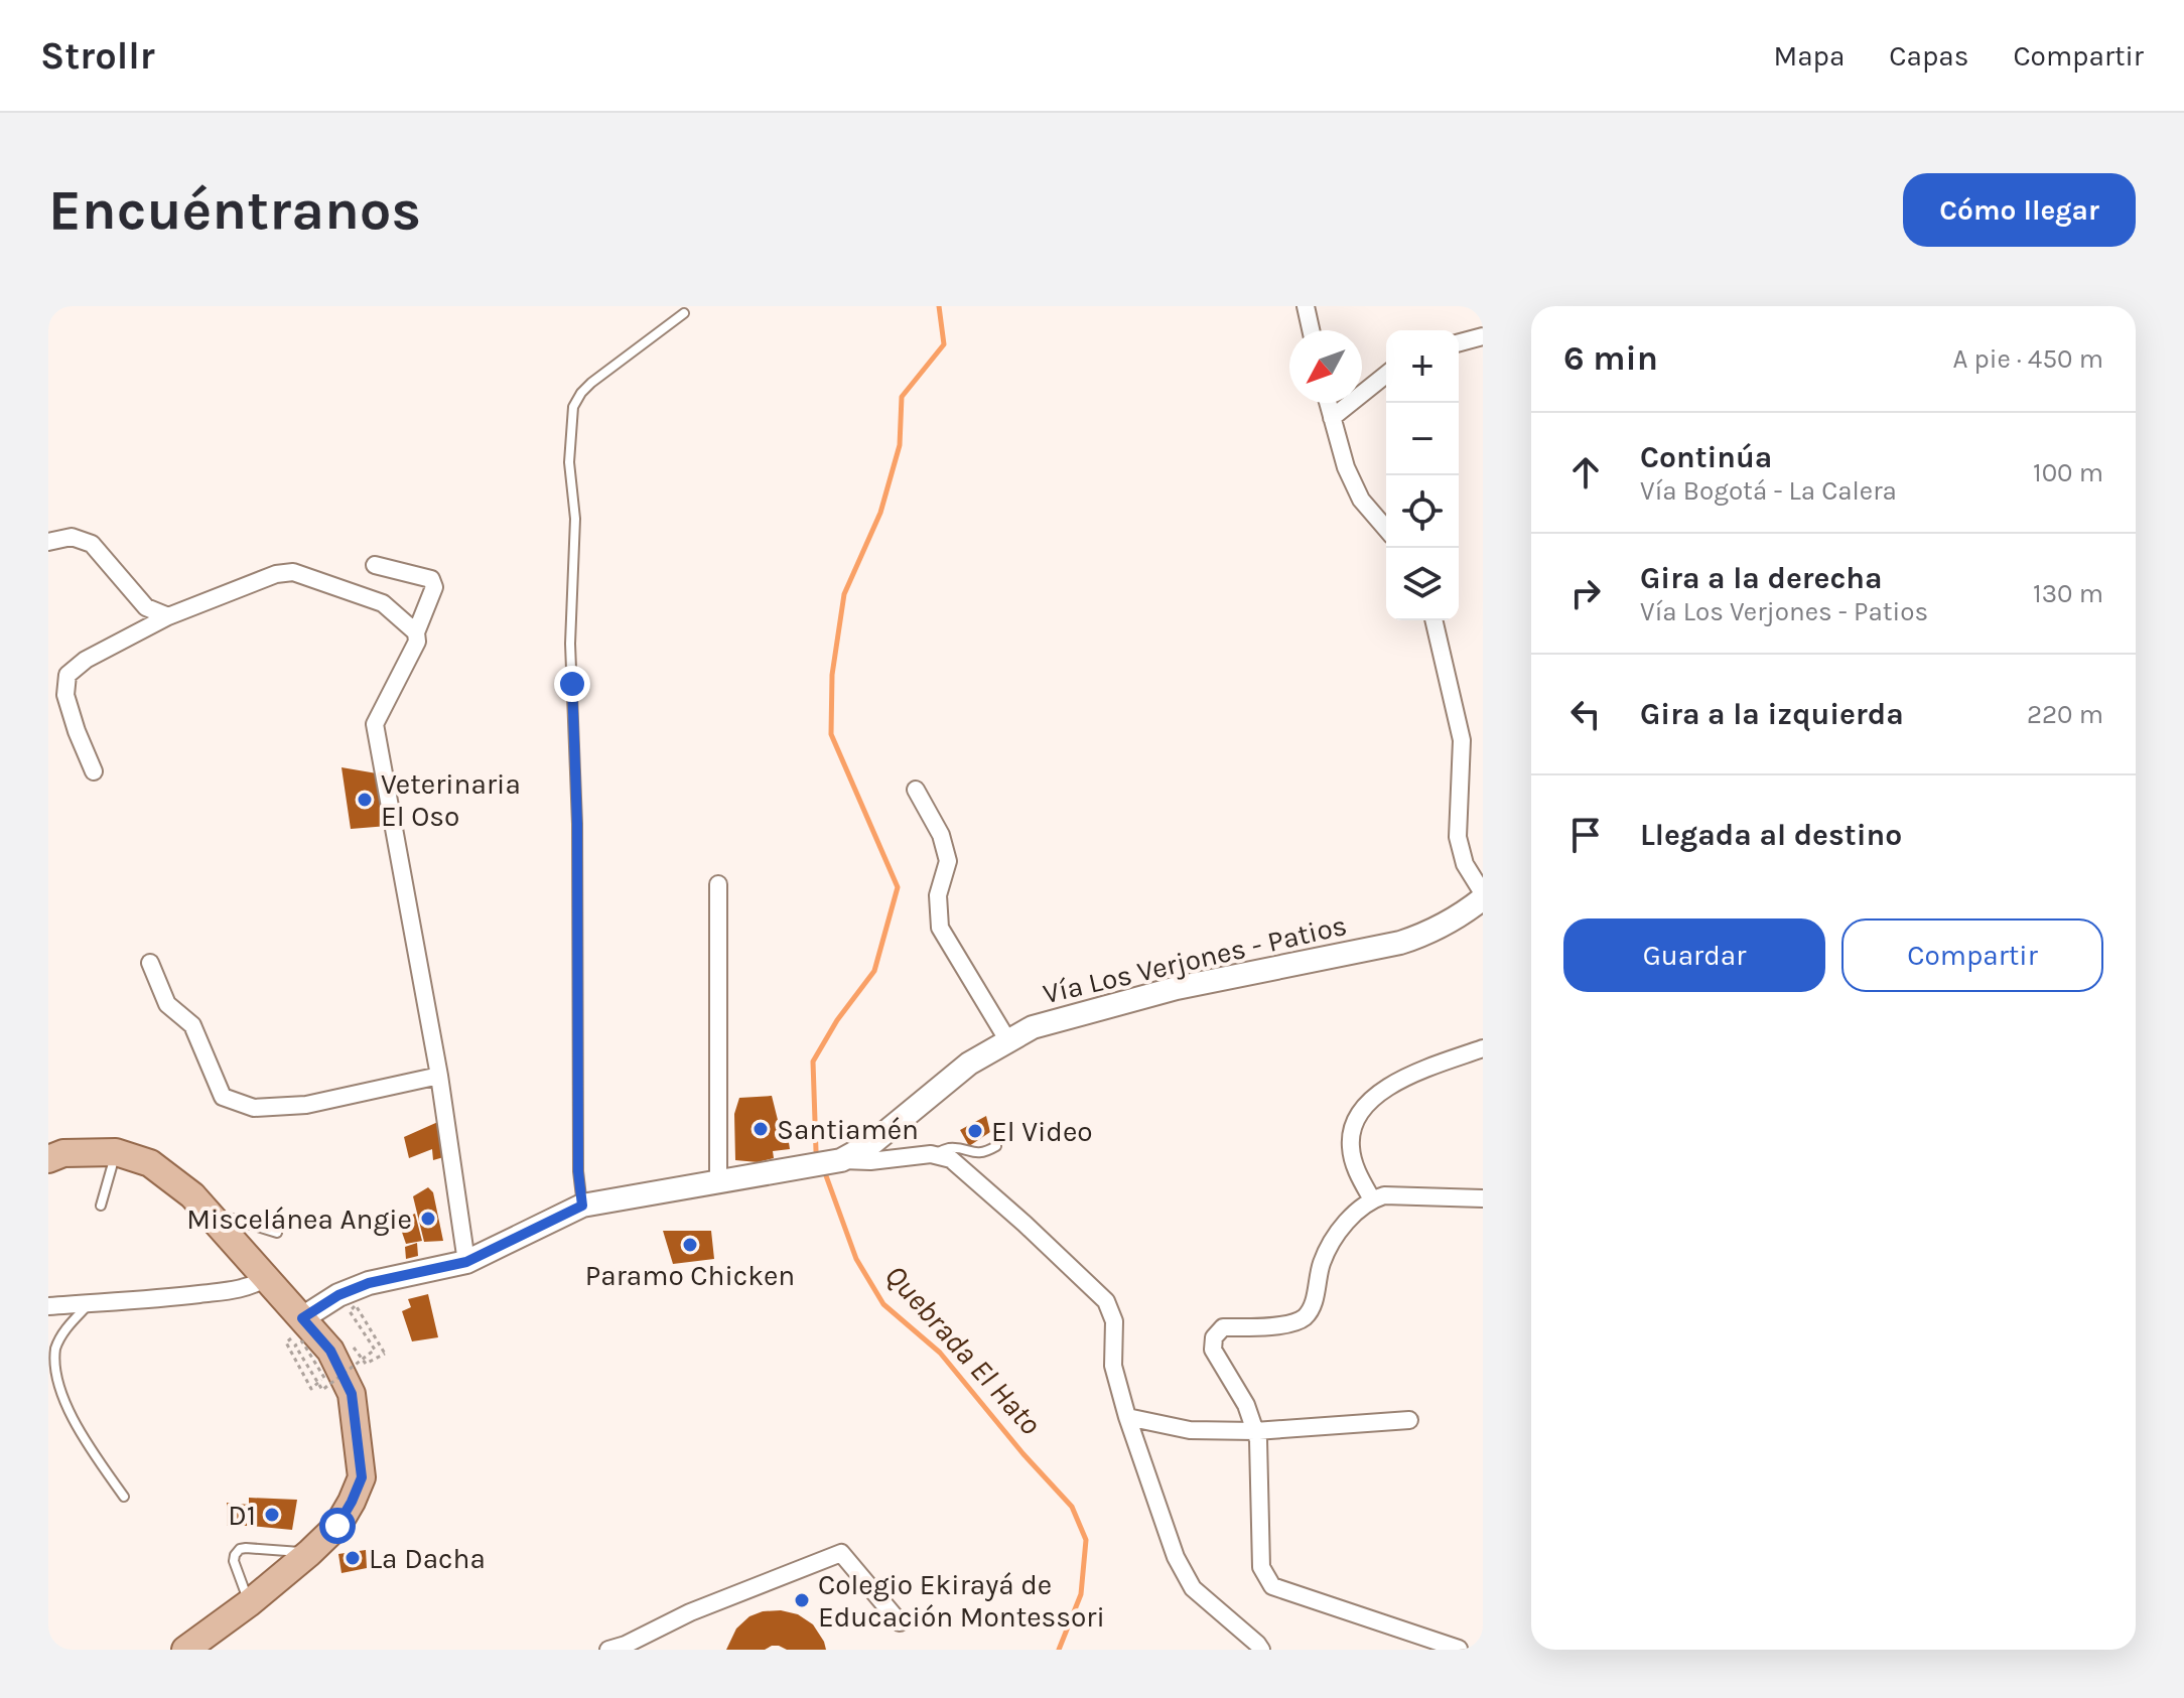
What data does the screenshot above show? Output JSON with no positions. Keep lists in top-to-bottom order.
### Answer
{
  "streets": {
    "street": ["Vía Los Verjones - Patios"]
  },
  "water": ["Quebrada El Hato"],
  "places": [
    "Veterinaria El Oso",
    "Santiamén",
    "El Video",
    "Miscelánea Angie",
    "Paramo Chicken",
    "D1",
    "La Dacha",
    "Colegio Ekirayá de Educación Montessori"
  ],
  "north": "bottom left",
  "page": {
    "header": "Strollr",
    "nav": ["Mapa", "Capas", "Compartir"],
    "buttons": [
      "Cómo llegar",
      ["Guardar", "Compartir"]
    ],
    "title": "Encuéntranos",
    "heading": ["6 min", "A pie · 450 m"],
    "map_buttons": ["+", "−"],
    "list": [
      ["Continúa", "Vía Bogotá - La Calera", "100 m"],
      ["Gira a la derecha", "Vía Los Verjones - Patios", "130 m"],
      ["Gira a la izquierda", "220 m"],
      "Llegada al destino"
    ]
  }
}
